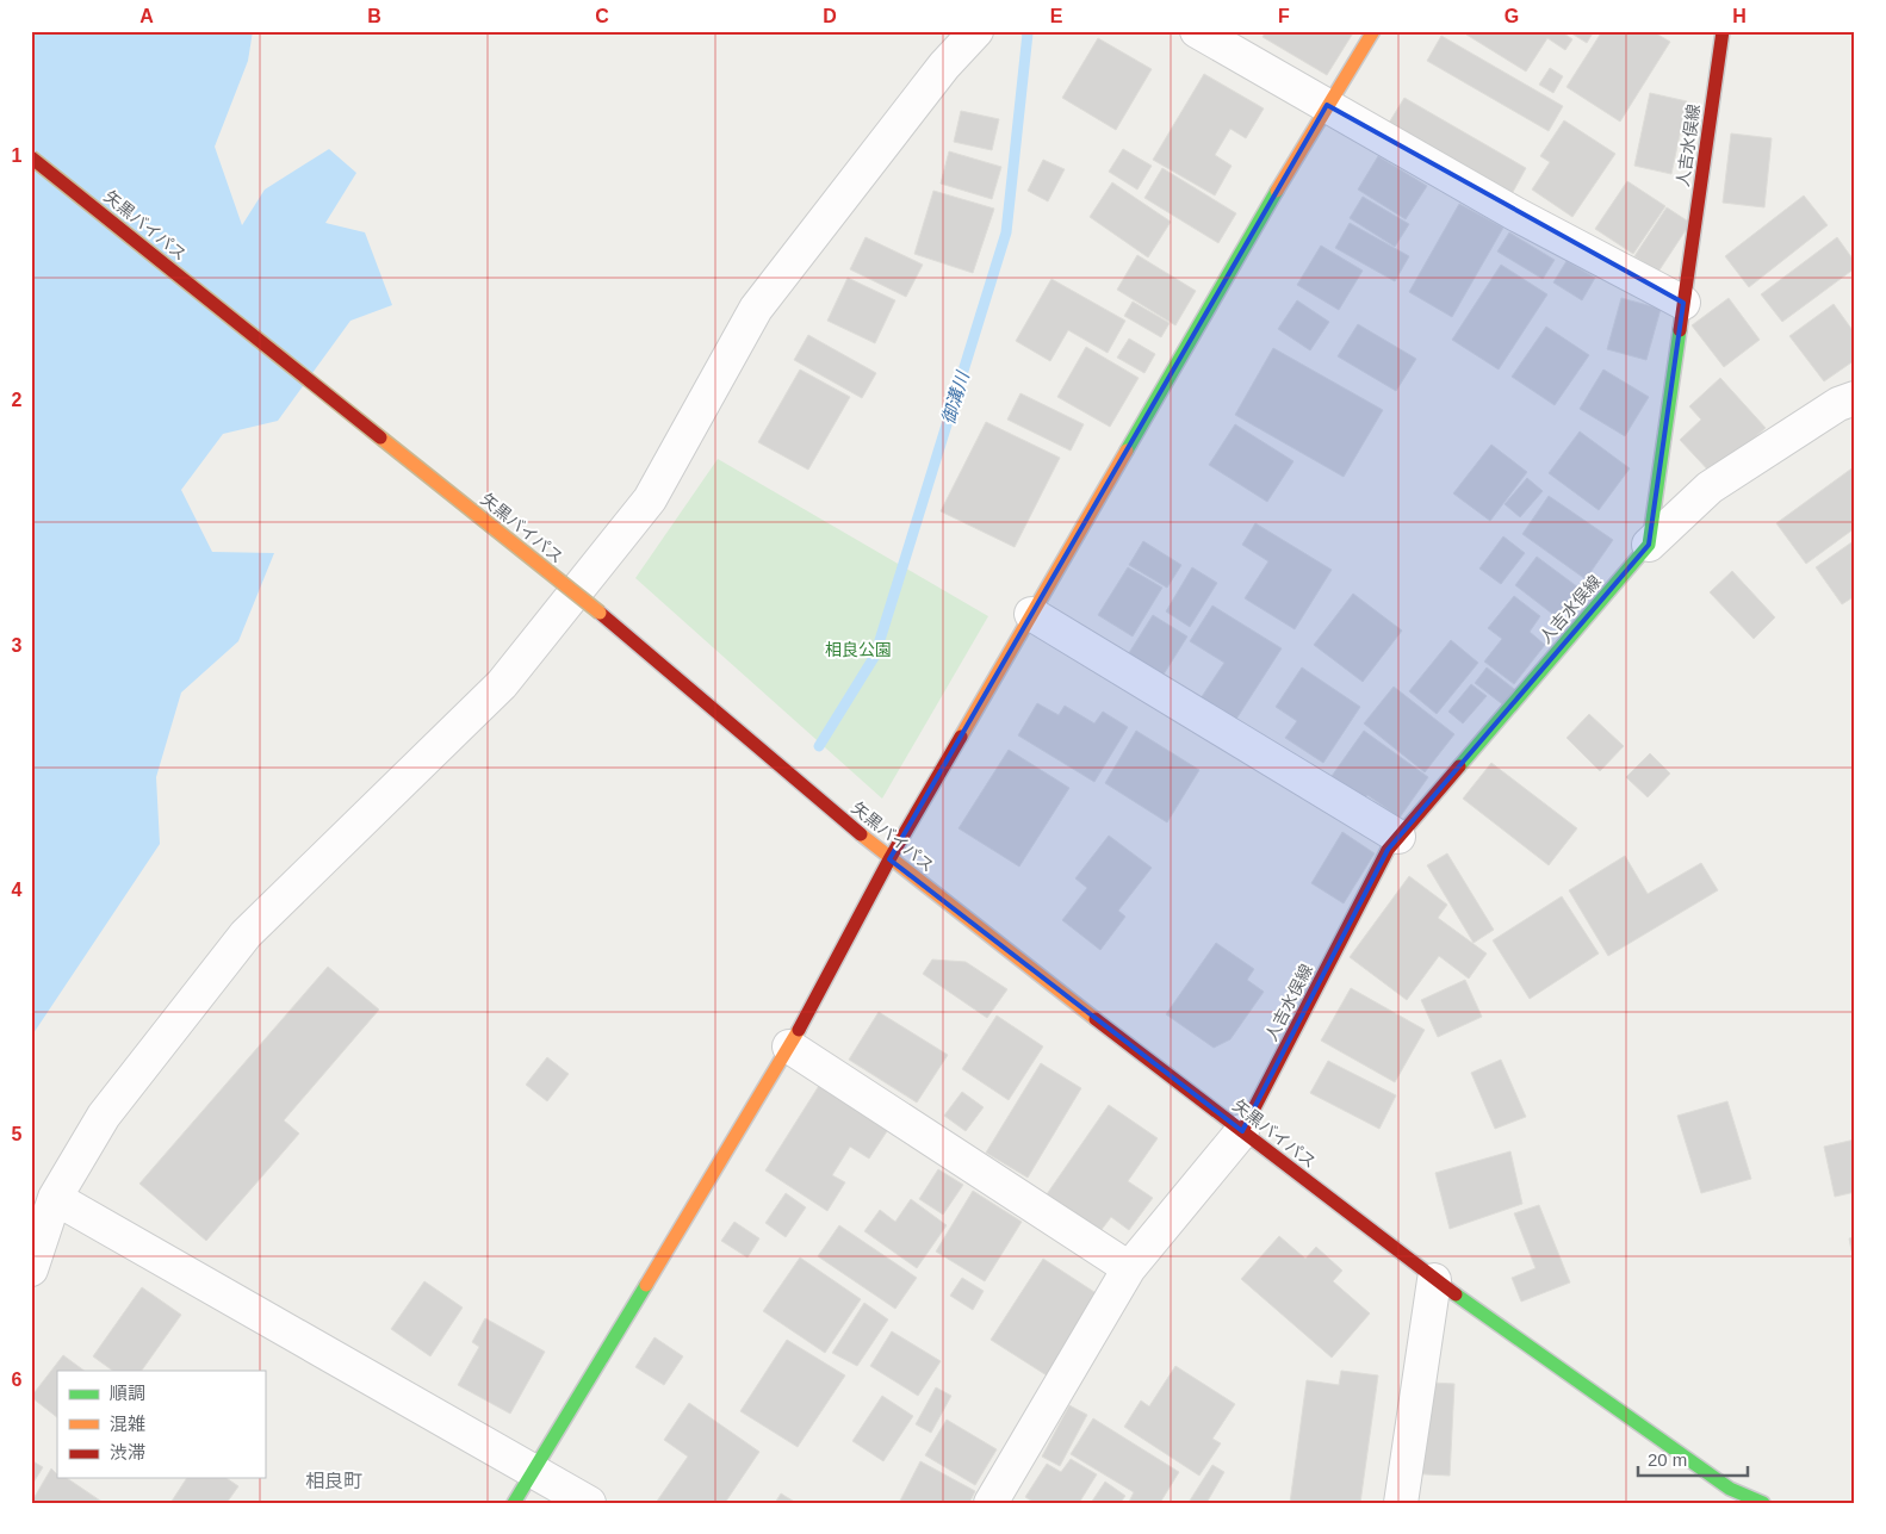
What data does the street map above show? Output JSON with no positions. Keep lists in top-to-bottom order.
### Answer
{
  "streets": {
    "main road": ["人吉水俣線", "矢黒バイパス"]
  },
  "crossings": [
    ["人吉水俣線", "矢黒バイパス"]
  ],
  "districts": ["相良町"],
  "water": ["御溝川"],
  "parks": ["相良公園"],
  "legend": ["順調", "混雑", "渋滞"],
  "scale_bar": "20 m",
  "grid": {
    "columns": [
      "A",
      "B",
      "C",
      "D",
      "E",
      "F",
      "G",
      "H"
    ],
    "rows": [
      "1",
      "2",
      "3",
      "4",
      "5",
      "6"
    ]
  }
}
